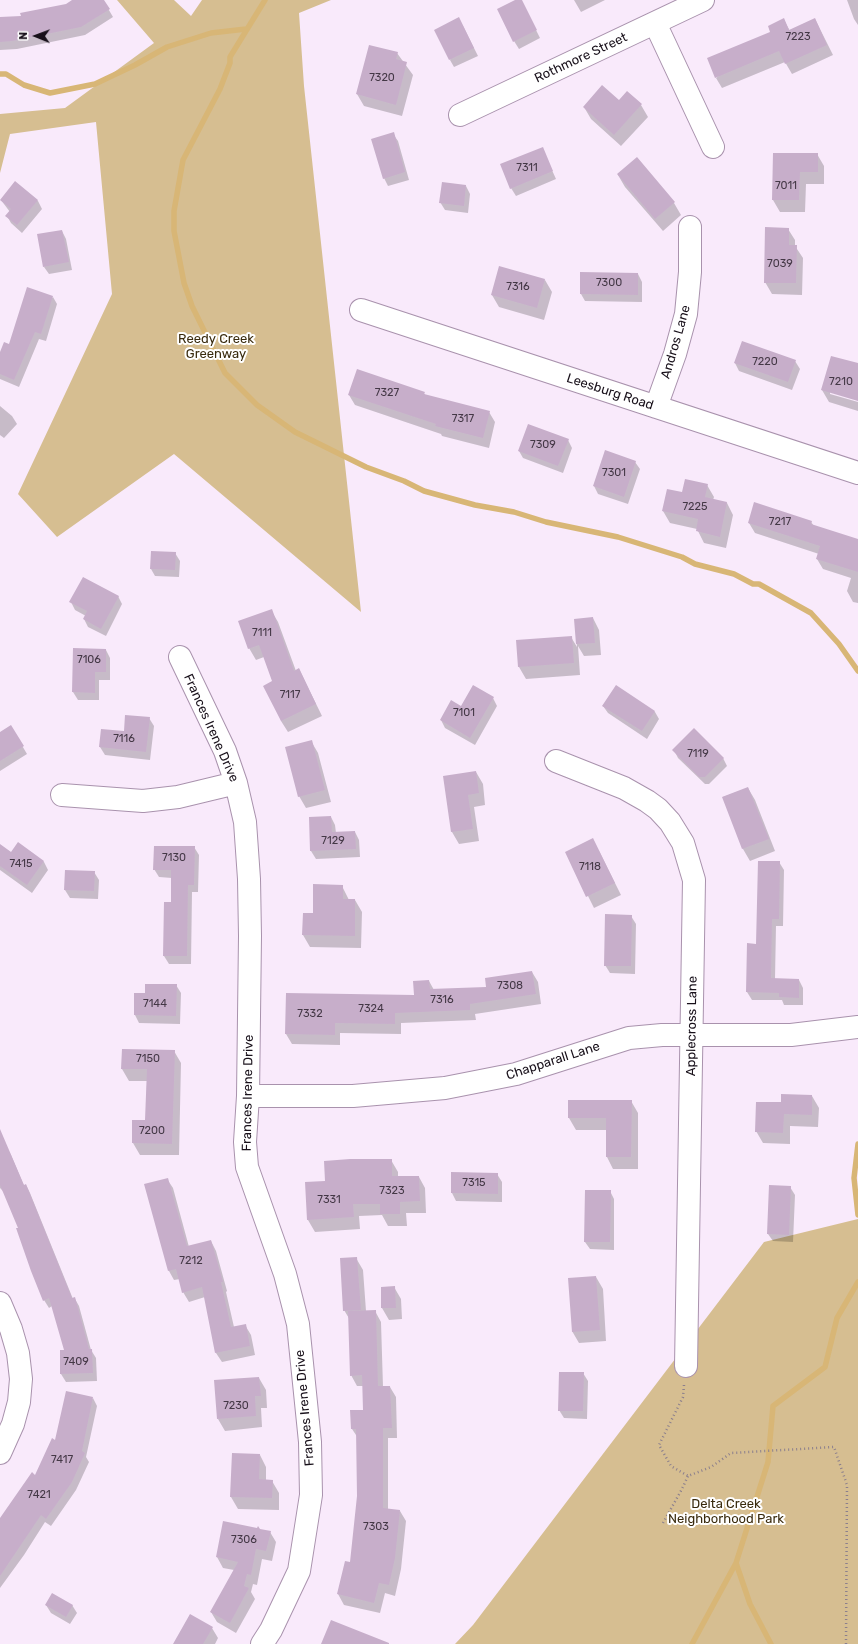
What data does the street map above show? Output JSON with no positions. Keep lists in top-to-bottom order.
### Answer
{
  "streets": {
    "street": [
      "Rothmore Street",
      "Andros Lane",
      "Leesburg Road",
      "Frances Irene Drive",
      "Applecross Lane",
      "Chapparall Lane"
    ]
  },
  "crossings": [
    ["Andros Lane", "Leesburg Road"],
    ["Frances Irene Drive", "Chapparall Lane"],
    ["Applecross Lane", "Chapparall Lane"]
  ],
  "parks": ["Reedy Creek Greenway", "Delta Creek Neighborhood Park"],
  "house_numbers": [
    "7223",
    "7320",
    "7311",
    "7011",
    "7039",
    "7300",
    "7316",
    "7220",
    "7210",
    "7327",
    "7317",
    "7309",
    "7301",
    "7225",
    "7217",
    "7111",
    "7106",
    "7117",
    "7101",
    "7116",
    "7119",
    "7129",
    "7130",
    "7415",
    "7118",
    "7308",
    "7316",
    "7144",
    "7324",
    "7332",
    "7150",
    "7200",
    "7315",
    "7323",
    "7331",
    "7212",
    "7409",
    "7230",
    "7417",
    "7421",
    "7303",
    "7306"
  ],
  "north": "left"
}
